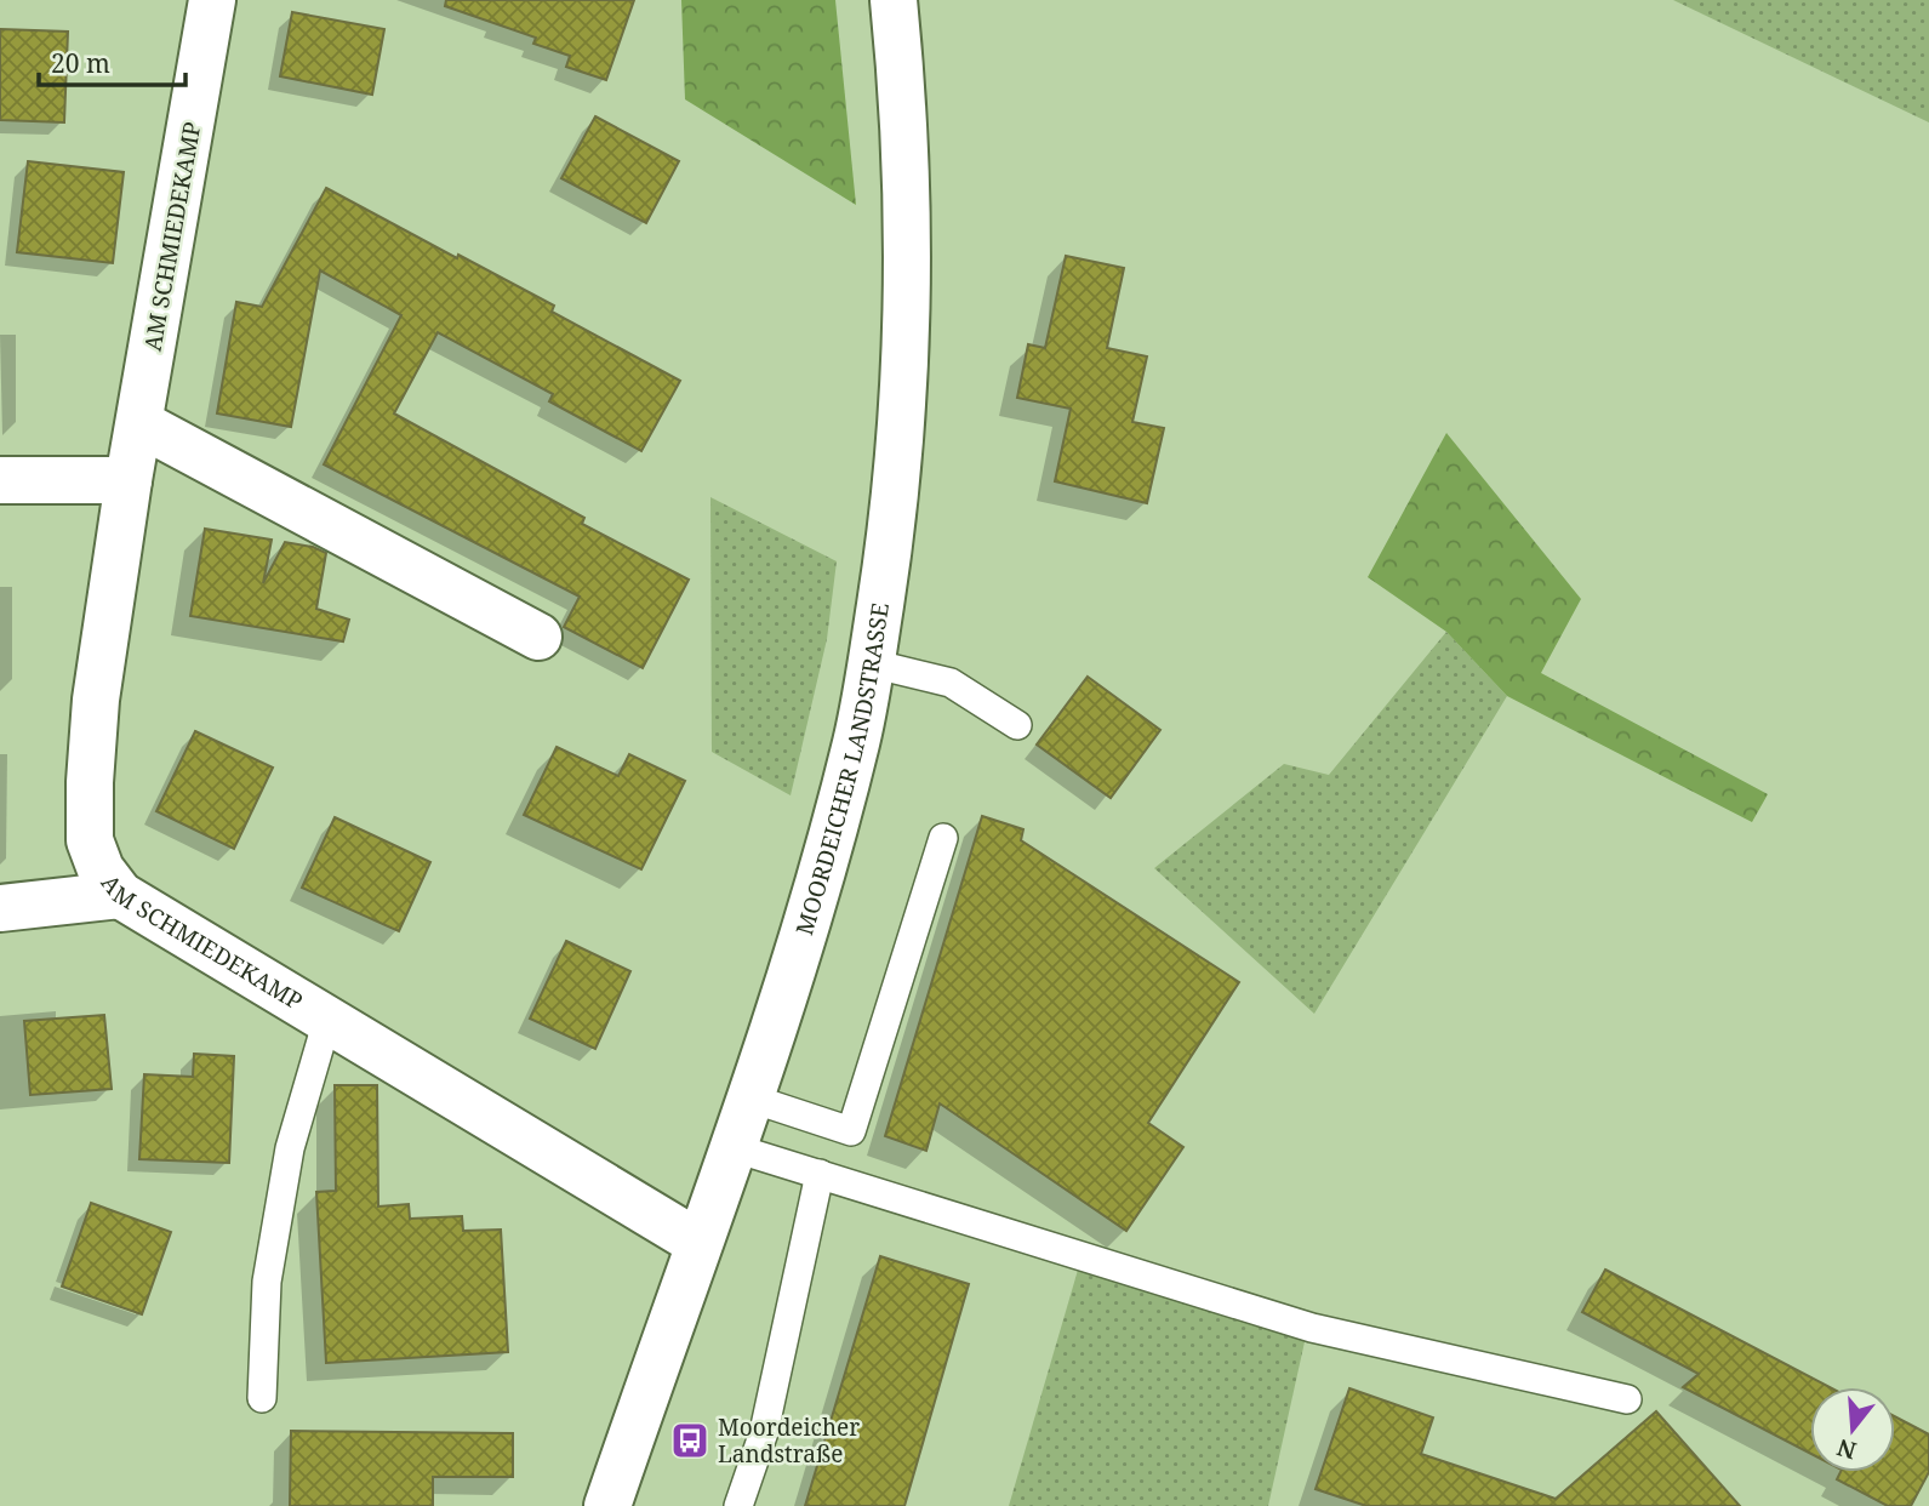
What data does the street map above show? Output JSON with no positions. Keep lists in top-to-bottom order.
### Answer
{
  "streets": {
    "street": ["AM SCHMIEDEKAMP", "MOORDEICHER LANDSTRASSE"]
  },
  "crossings": [
    ["AM SCHMIEDEKAMP", "MOORDEICHER LANDSTRASSE"]
  ],
  "places": {
    "bus stop": ["Moordeicher Landstraße"]
  },
  "scale_bar": "20 m",
  "north": "bottom"
}
